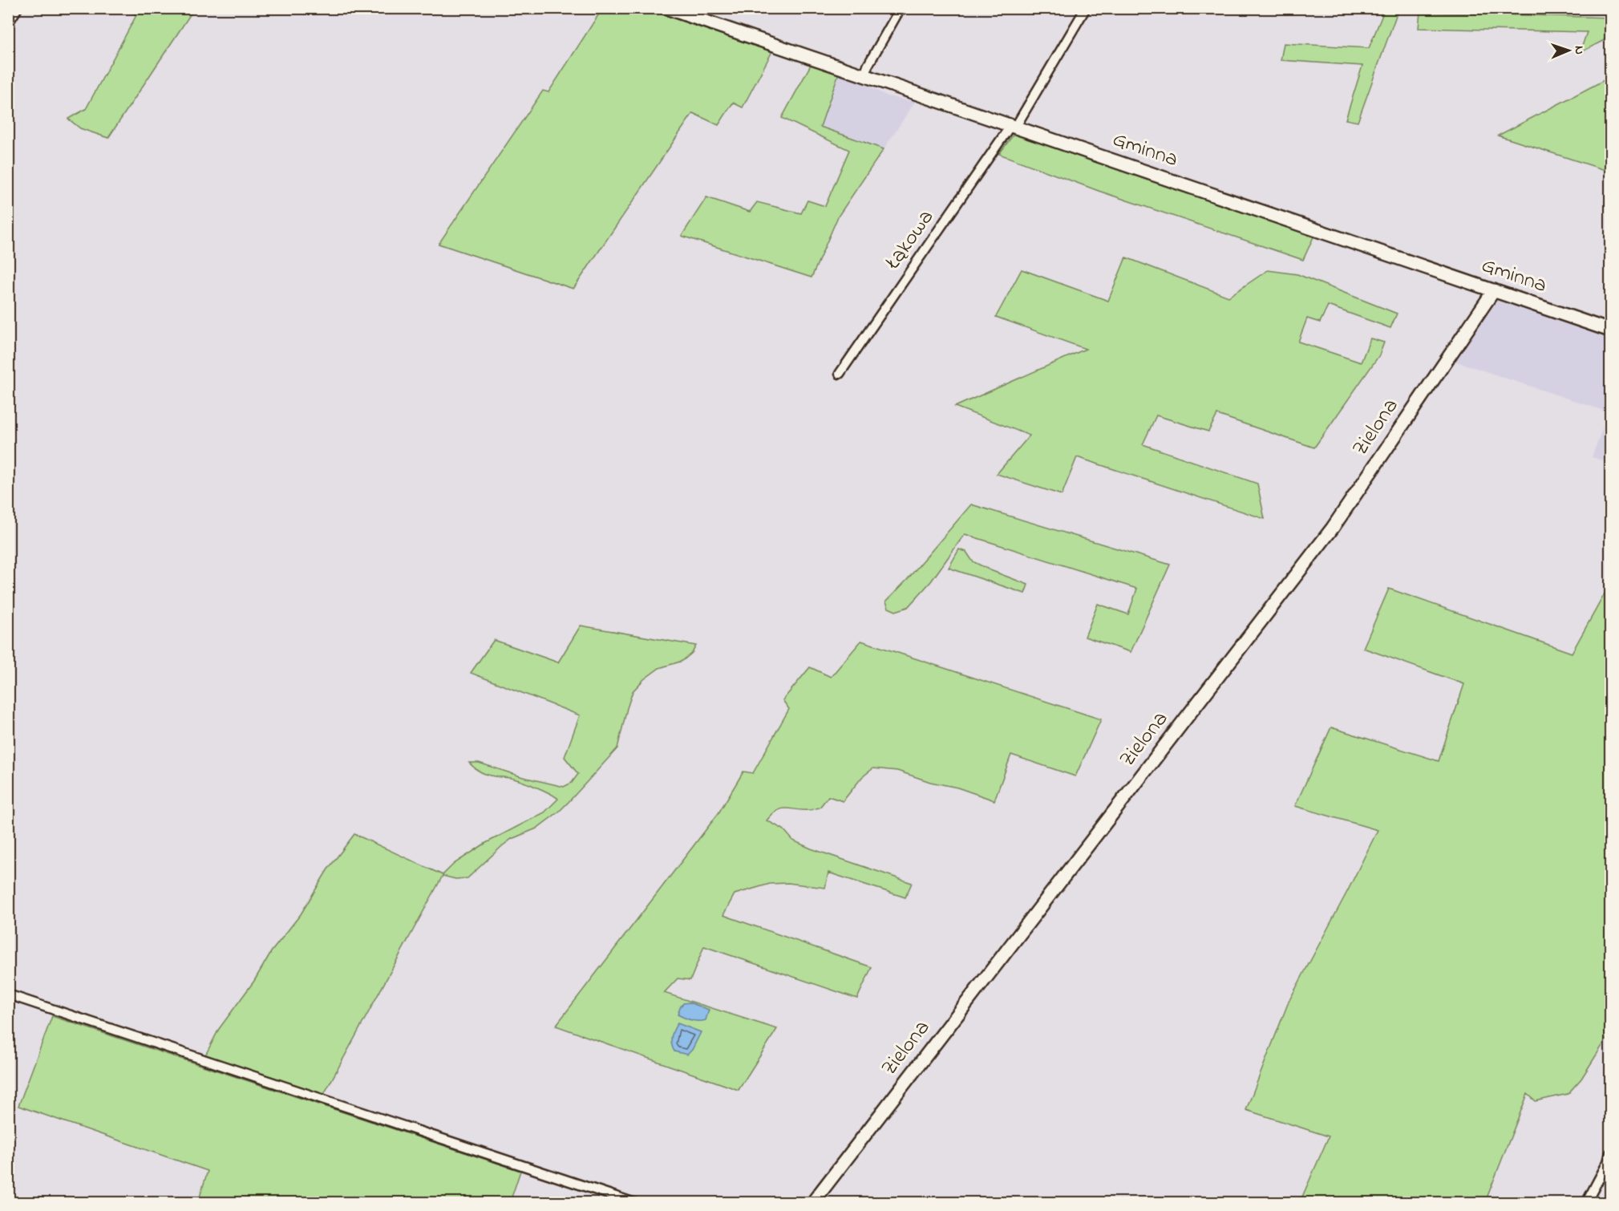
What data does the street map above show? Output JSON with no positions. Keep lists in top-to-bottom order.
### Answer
{
  "streets": {
    "street": ["Gminna", "Łąkowa", "Zielona"]
  },
  "crossings": [
    ["Gminna", "Łąkowa"],
    ["Gminna", "Zielona"]
  ],
  "north": "right"
}
